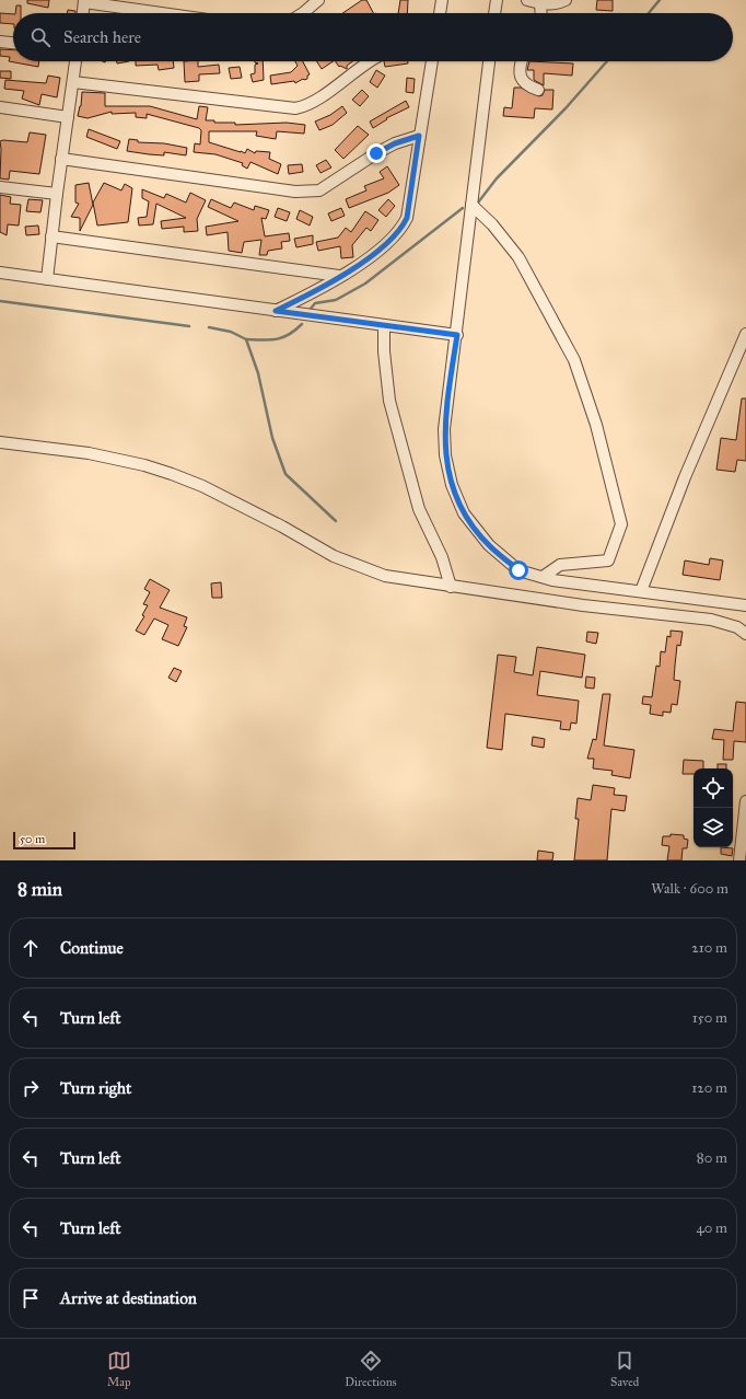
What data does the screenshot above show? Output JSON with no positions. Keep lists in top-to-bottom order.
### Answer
{
  "scale_bar": "50 m",
  "page": {
    "search": "Search here",
    "scale": "50 m",
    "heading": ["8 min", "Walk · 600 m"],
    "list": [
      ["Continue", "210 m"],
      ["Turn left", "150 m"],
      ["Turn right", "120 m"],
      ["Turn left", "80 m"],
      ["Turn left", "40 m"],
      "Arrive at destination"
    ],
    "nav": ["Map", "Directions", "Saved"]
  }
}
